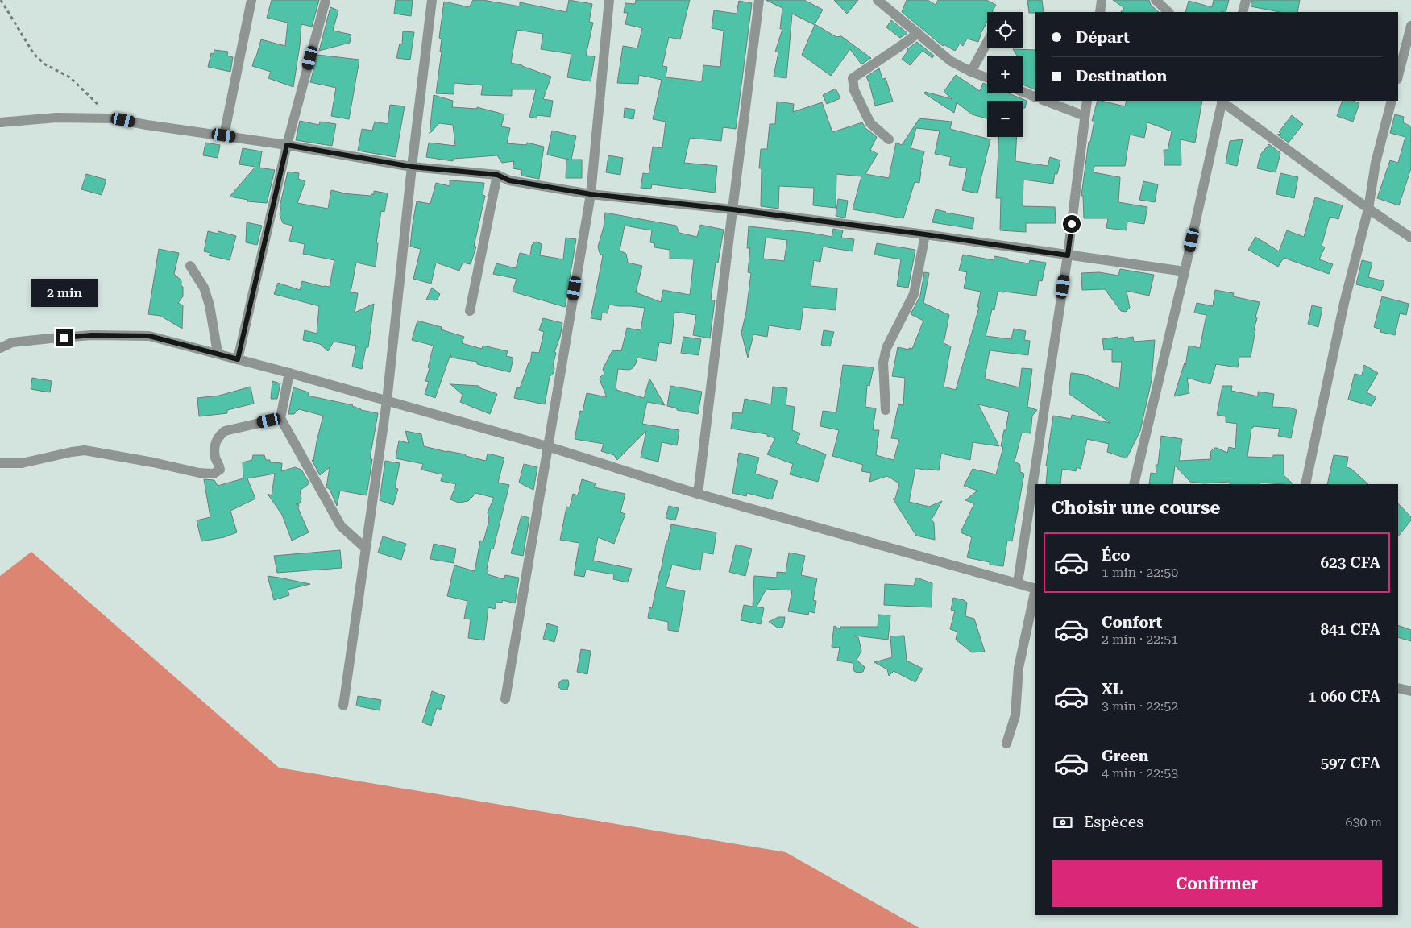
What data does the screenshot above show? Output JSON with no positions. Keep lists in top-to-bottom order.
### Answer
{
  "page": {
    "map_buttons": ["+", "−"],
    "banner": ["Départ", "Destination"],
    "bubble": "2 min",
    "heading": "Choisir une course",
    "list": [
      {
        "name": "Éco",
        "note": "1 min · 22:50",
        "value": "623 CFA"
      },
      {
        "name": "Confort",
        "note": "2 min · 22:51",
        "value": "841 CFA"
      },
      {
        "name": "XL",
        "note": "3 min · 22:52",
        "value": "1 060 CFA"
      },
      {
        "name": "Green",
        "note": "4 min · 22:53",
        "value": "597 CFA"
      }
    ],
    "pay": ["Espèces", "630 m"],
    "buttons": "Confirmer"
  }
}
